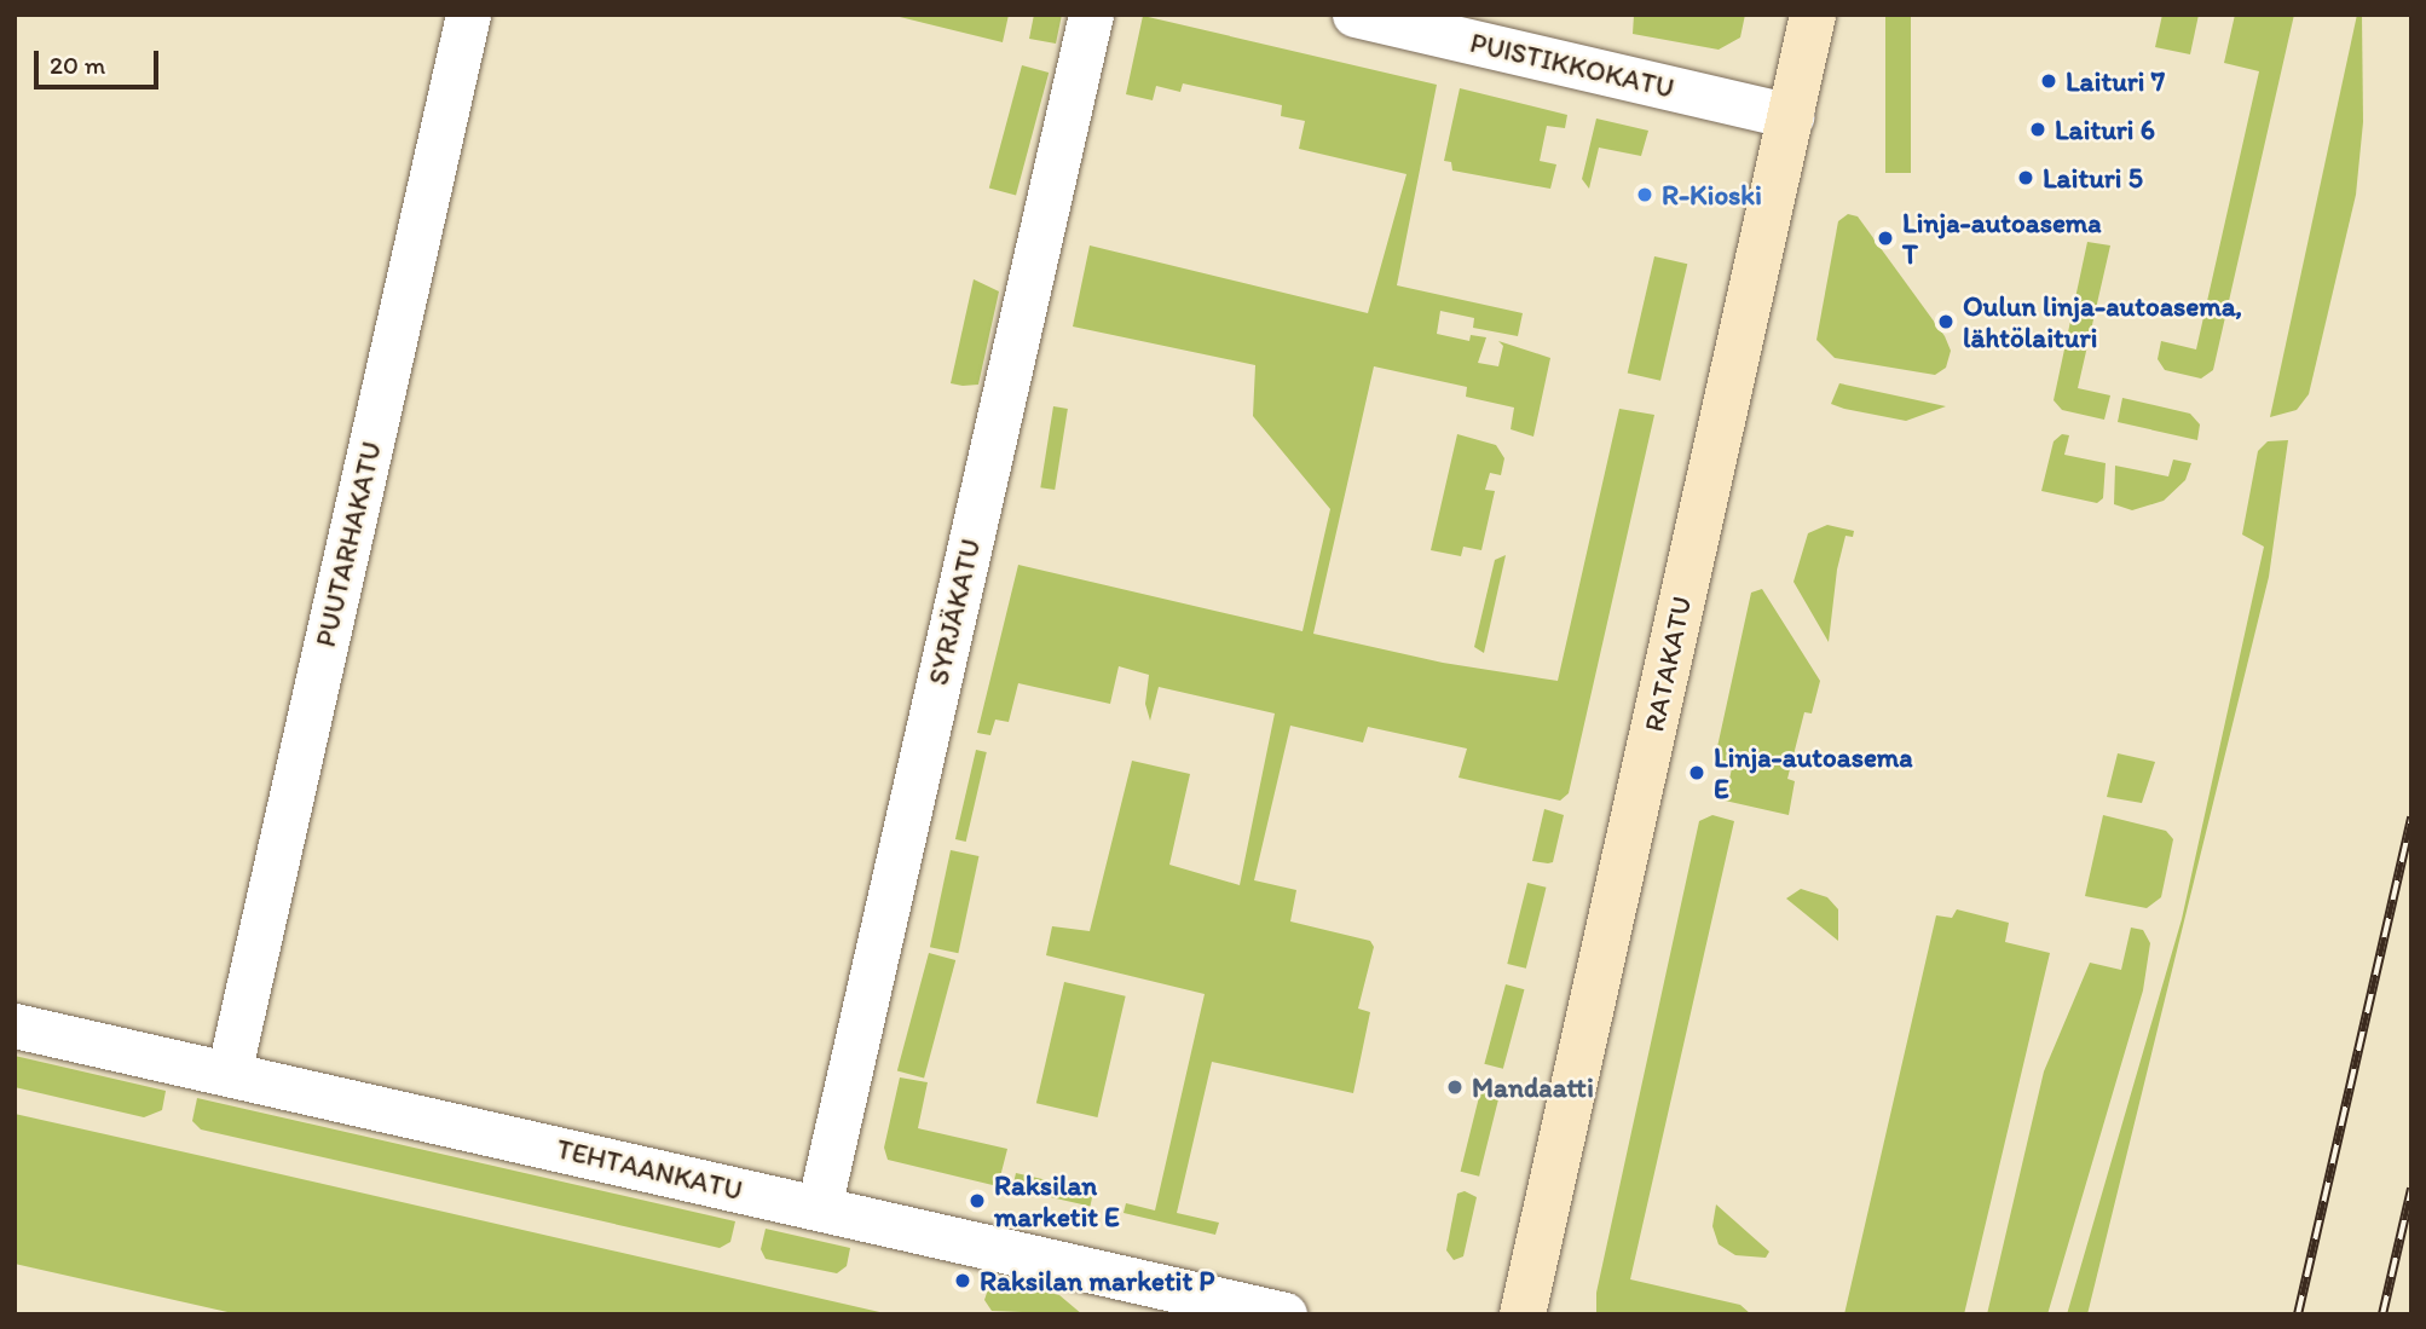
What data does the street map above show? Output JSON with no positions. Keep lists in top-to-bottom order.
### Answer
{
  "streets": {
    "street": [
      "PUISTIKKOKATU",
      "PUUTARHAKATU",
      "SYRJÄKATU",
      "RATAKATU",
      "TEHTAANKATU"
    ]
  },
  "crossings": [
    ["PUISTIKKOKATU", "RATAKATU"],
    ["PUUTARHAKATU", "TEHTAANKATU"],
    ["SYRJÄKATU", "TEHTAANKATU"]
  ],
  "places": [
    "Laituri 7",
    "Laituri 6",
    "Laituri 5",
    "R-Kioski",
    "Linja-autoasema T",
    "Oulun linja-autoasema, lähtölaituri",
    "Linja-autoasema E",
    "Mandaatti",
    "Raksilan marketit E",
    "Raksilan marketit P"
  ],
  "scale_bar": "20 m"
}
